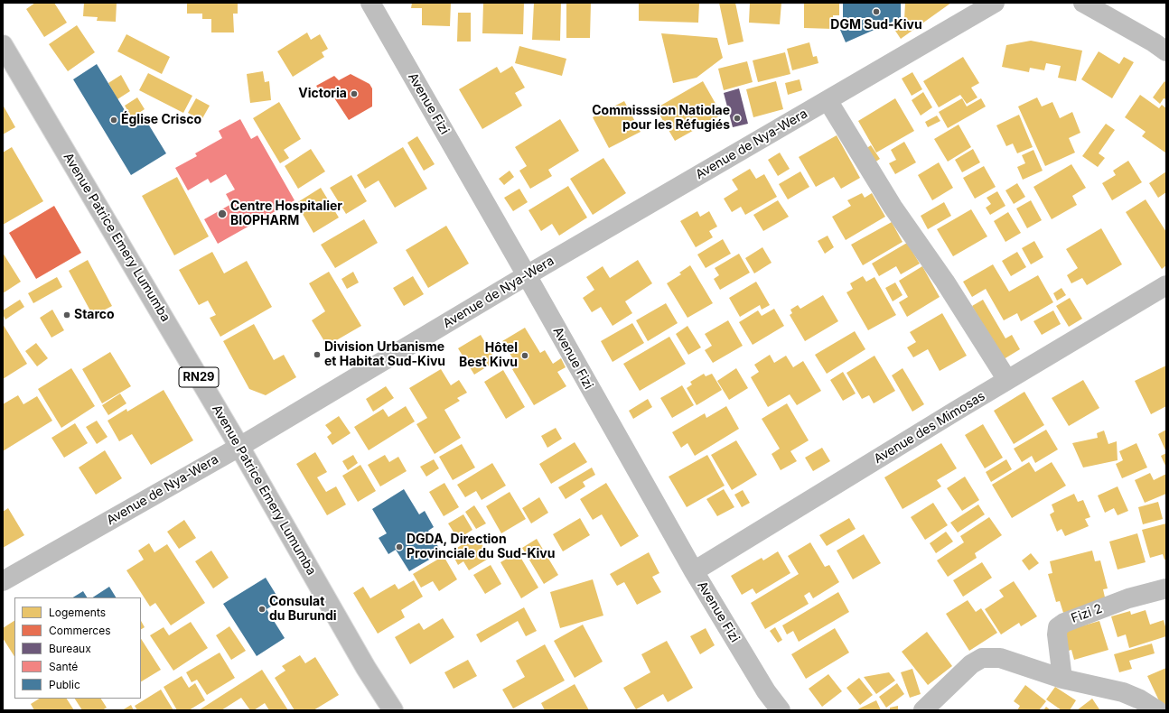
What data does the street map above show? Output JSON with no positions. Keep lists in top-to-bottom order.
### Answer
{
  "streets": {
    "main road": ["Avenue Patrice Emery Lumumba", "RN29"],
    "street": [
      "Avenue Fizi",
      "Avenue de Nya-Wera",
      "Avenue des Mimosas",
      "Fizi 2"
    ]
  },
  "crossings": [
    ["Avenue Fizi", "Avenue de Nya-Wera"],
    ["Avenue Fizi", "Avenue des Mimosas"],
    ["Avenue de Nya-Wera", "Avenue Patrice Emery Lumumba"]
  ],
  "places": [
    "DGM Sud-Kivu",
    "Victoria",
    "Commisssion Natiolae pour les Réfugiés",
    "Église Crisco",
    "Centre Hospitalier BIOPHARM",
    "Starco",
    "Division Urbanisme et Habitat Sud-Kivu",
    "Hôtel Best Kivu",
    "DGDA, Direction Provinciale du Sud-Kivu",
    "Consulat du Burundi"
  ],
  "legend": [
    "Logements",
    "Commerces",
    "Bureaux",
    "Santé",
    "Public"
  ]
}
